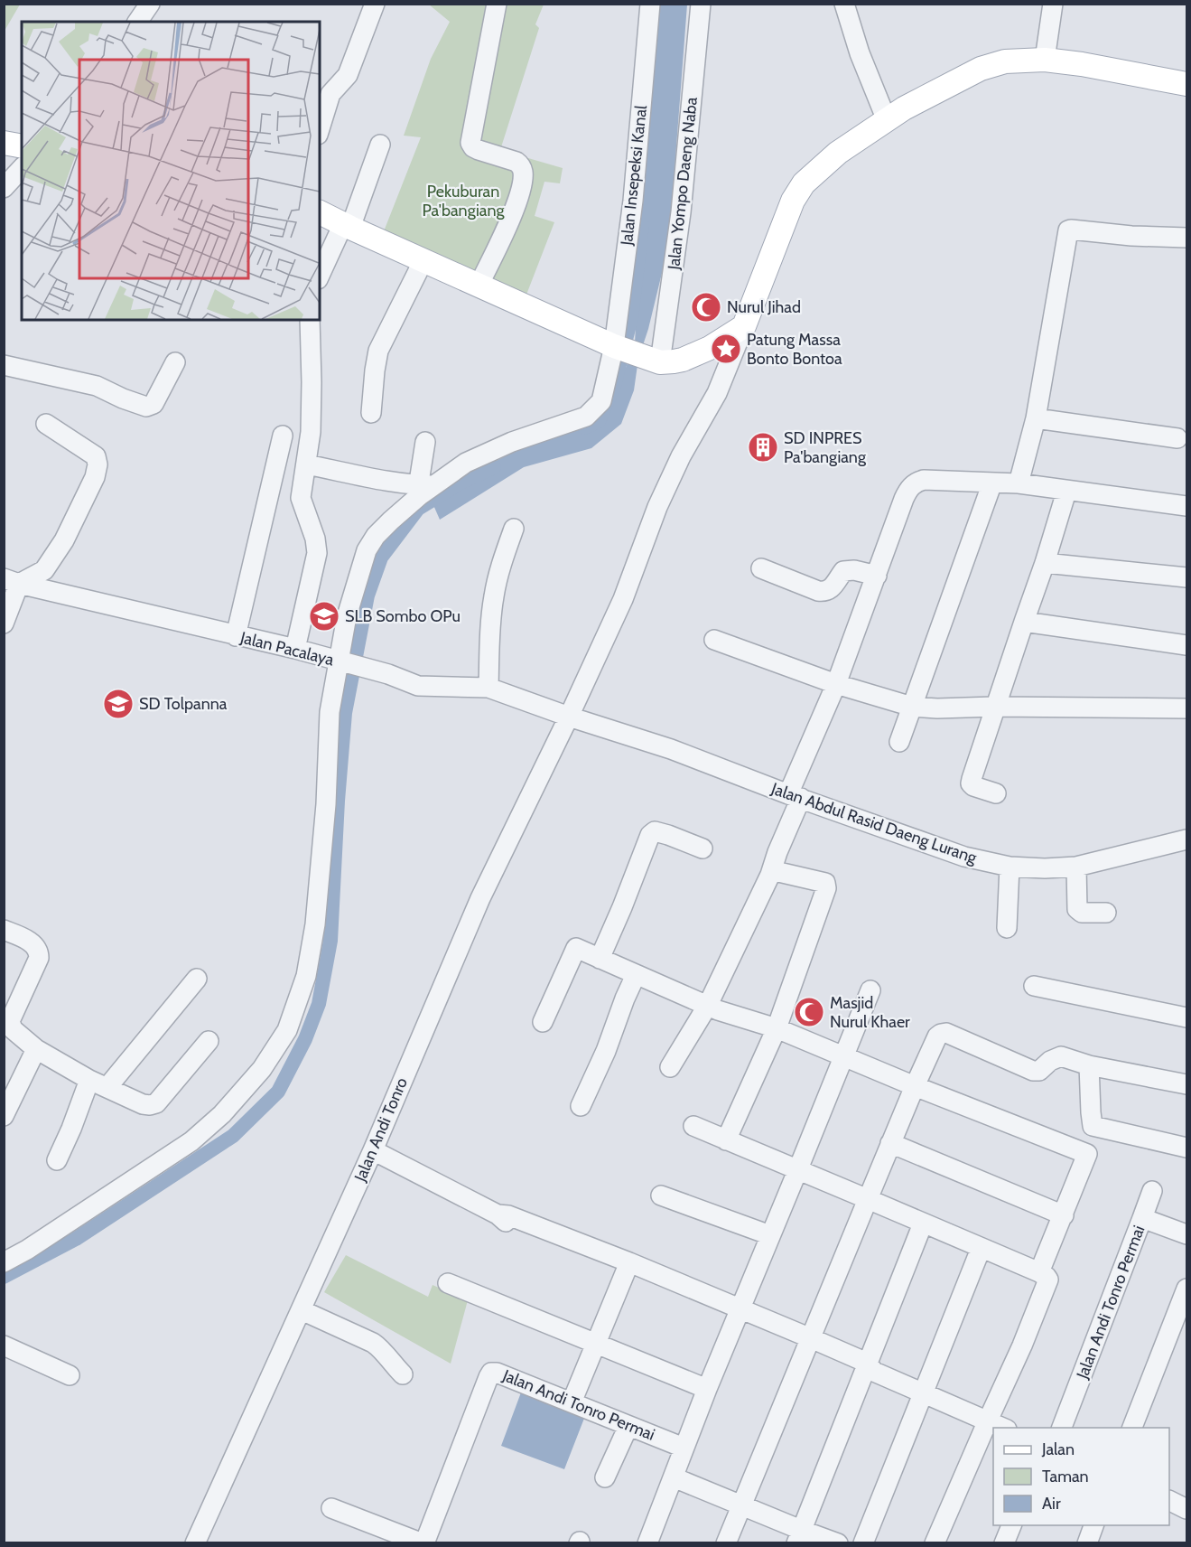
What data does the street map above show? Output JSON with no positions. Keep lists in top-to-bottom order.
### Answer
{
  "streets": {
    "street": [
      "Jalan Insepeksi Kanal",
      "Jalan Yompo Daeng Naba",
      "Jalan Pacalaya",
      "Jalan Abdul Rasid Daeng Lurang",
      "Jalan Andi Tonro",
      "Jalan Andi Tonro Permai"
    ]
  },
  "crossings": [
    ["Jalan Insepeksi Kanal", "Jalan Pacalaya"],
    ["Jalan Pacalaya", "Jalan Abdul Rasid Daeng Lurang"],
    ["Jalan Pacalaya", "Jalan Andi Tonro"],
    ["Jalan Abdul Rasid Daeng Lurang", "Jalan Andi Tonro"]
  ],
  "parks": ["Pekuburan Pa'bangiang"],
  "places": {
    "mosque": ["Nurul Jihad", "Masjid Nurul Khaer"],
    "place": ["Patung Massa Bonto Bontoa"],
    "building": ["SD INPRES Pa'bangiang"],
    "school or university": ["SLB Sombo OPu", "SD Tolpanna"]
  },
  "legend": ["Jalan", "Taman", "Air"]
}
